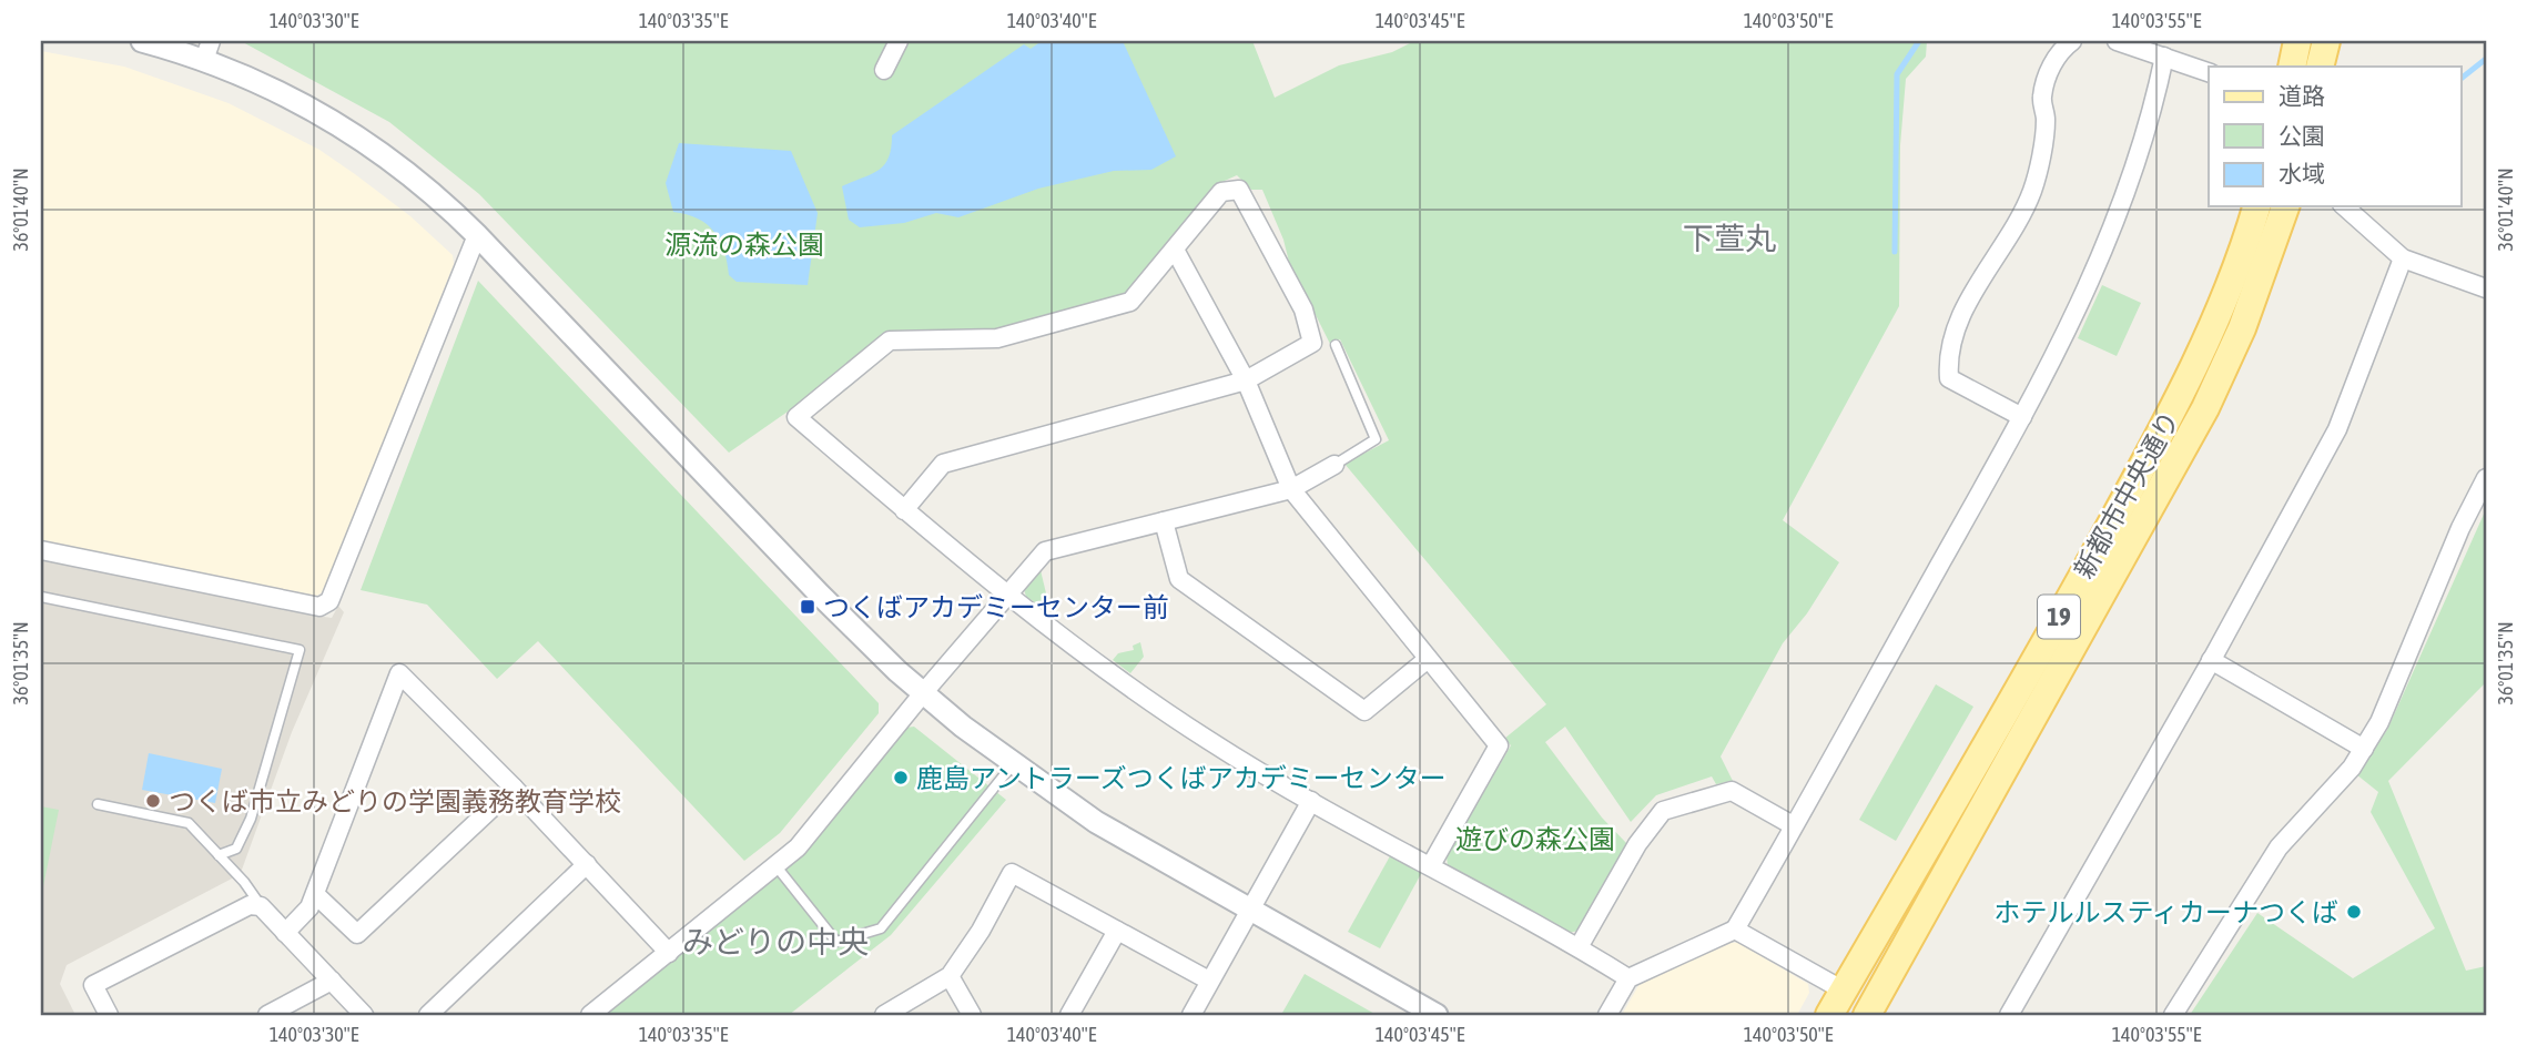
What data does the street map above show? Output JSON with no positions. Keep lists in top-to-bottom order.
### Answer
{
  "streets": {
    "main road": ["新都市中央通り", "19"]
  },
  "districts": ["下萱丸", "みどりの中央"],
  "parks": ["源流の森公園", "遊びの森公園"],
  "places": {
    "transit": ["つくばアカデミーセンター前"],
    "other": ["鹿島アントラーズつくばアカデミーセンター", "つくば市立みどりの学園義務教育学校", "ホテルルスティカーナつくば"]
  },
  "legend": ["道路", "公園", "水域"],
  "coordinates": [
    "140°03'30\"E",
    "140°03'35\"E",
    "140°03'40\"E",
    "140°03'45\"E",
    "140°03'50\"E",
    "140°03'55\"E",
    "36°01'40\"N",
    "36°01'35\"N"
  ]
}
